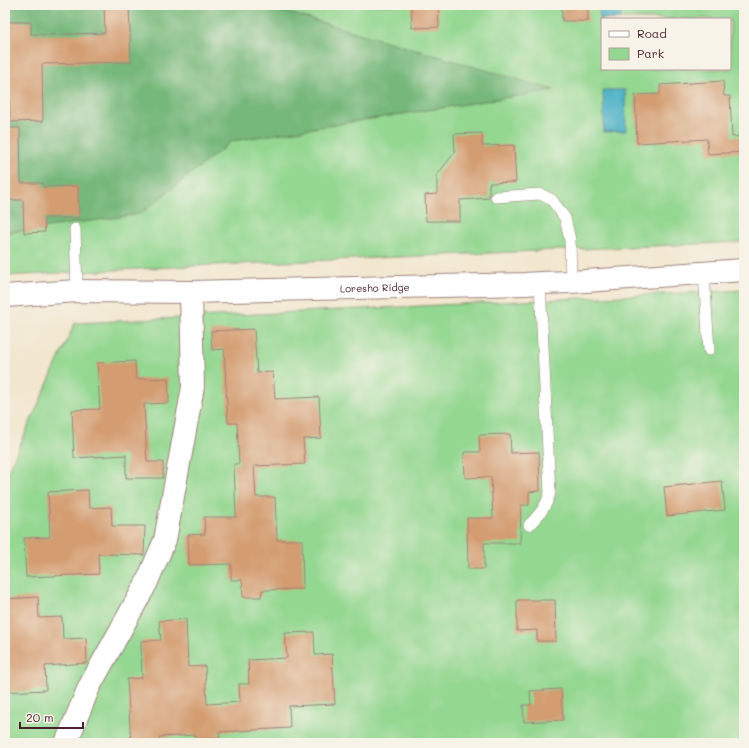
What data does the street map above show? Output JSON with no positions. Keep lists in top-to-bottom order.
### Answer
{
  "streets": {
    "main road": ["Loresho Ridge"]
  },
  "legend": ["Road", "Park"],
  "scale_bar": "20 m"
}
